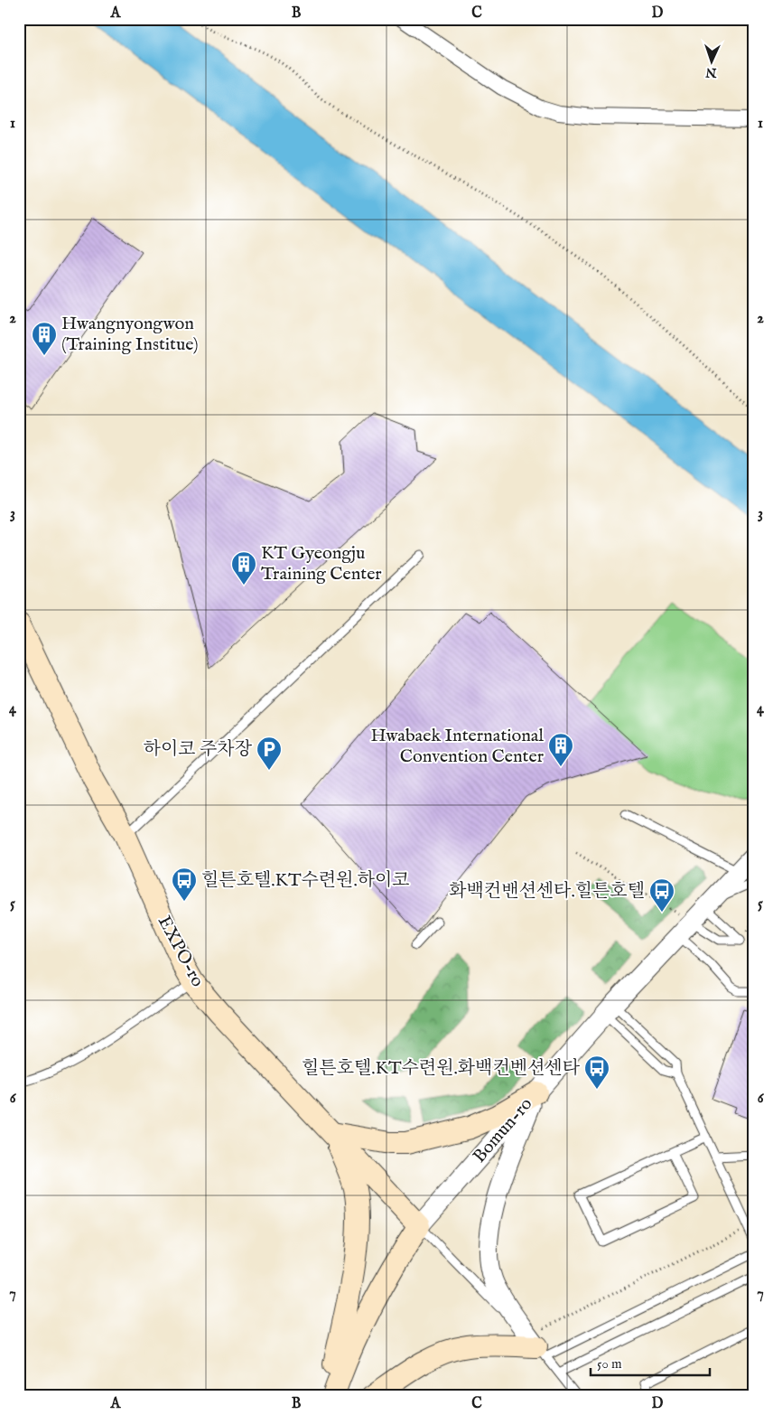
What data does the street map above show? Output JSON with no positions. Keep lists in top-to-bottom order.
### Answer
{
  "streets": {
    "main road": ["EXPO-ro", "Bomun-ro"]
  },
  "crossings": [
    ["EXPO-ro", "Bomun-ro"]
  ],
  "places": {
    "building": ["Hwangnyongwon (Training Institue)", "KT Gyeongju Training Center", "Hwabaek International Convention Center"],
    "parking": ["하이코 주차장"],
    "bus stop": ["힐튼호텔.KT수련원.하이코", "화백컨밴션센타.힐튼호텔", "힐튼호텔.KT수련원.화백컨벤션센타"]
  },
  "scale_bar": "50 m",
  "north": "bottom",
  "grid": {
    "columns": [
      "A",
      "B",
      "C",
      "D"
    ],
    "rows": [
      "1",
      "2",
      "3",
      "4",
      "5",
      "6",
      "7"
    ]
  }
}
